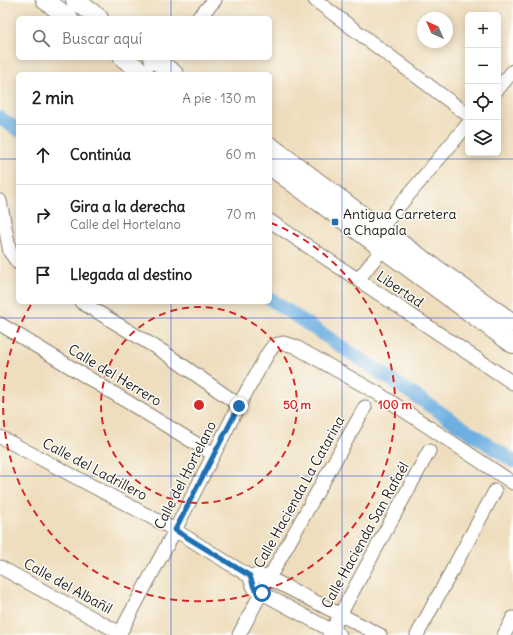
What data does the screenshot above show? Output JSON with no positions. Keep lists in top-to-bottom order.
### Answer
{
  "streets": {
    "street": [
      "Libertad",
      "Calle del Herrero",
      "Calle del Ladrillero",
      "Calle del Hortelano",
      "Calle Hacienda La Catarina",
      "Calle Hacienda San Rafaél",
      "Calle del Albañil"
    ]
  },
  "crossings": [
    ["Calle del Herrero", "Calle del Hortelano"],
    ["Calle del Ladrillero", "Calle del Hortelano"],
    ["Calle del Hortelano", "Calle del Albañil"]
  ],
  "places": {
    "transit": ["Antigua Carretera a Chapala"]
  },
  "north": "top left",
  "page": {
    "map_buttons": ["+", "−"],
    "search": "Buscar aquí",
    "heading": ["2 min", "A pie · 130 m"],
    "list": [
      ["Continúa", "60 m"],
      ["Gira a la derecha", "Calle del Hortelano", "70 m"],
      "Llegada al destino"
    ]
  },
  "rings": ["50 m", "100 m"]
}
